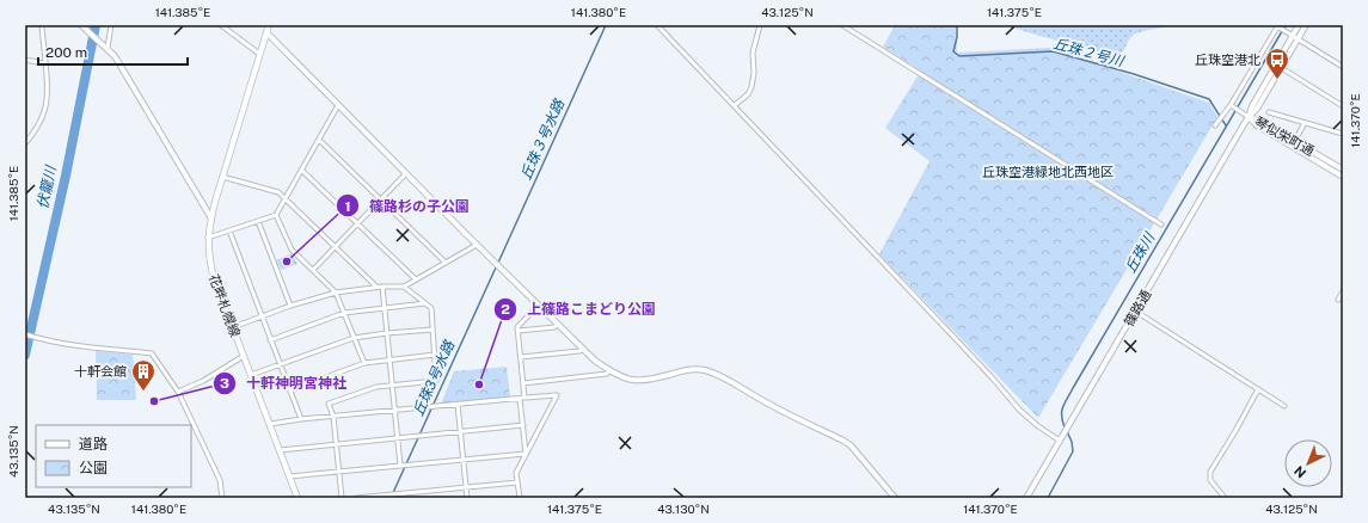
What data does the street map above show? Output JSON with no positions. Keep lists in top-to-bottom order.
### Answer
{
  "streets": {
    "main road": ["花畔札幌線"],
    "street": ["琴似栄町通", "篠路通"]
  },
  "crossings": [
    ["琴似栄町通", "篠路通"]
  ],
  "water": [
    "丘珠２号川",
    "丘珠３号水路",
    "伏籠川",
    "丘珠川",
    "丘珠3号水路"
  ],
  "parks": ["丘珠空港緑地北西地区"],
  "places": {
    "bus stop": ["丘珠空港北"],
    "other": ["篠路杉の子公園", "上篠路こまどり公園", "十軒神明宮神社"],
    "building": ["十軒会館"]
  },
  "legend": ["道路", "公園"],
  "scale_bar": "200 m",
  "north": "bottom left",
  "coordinates": [
    "141.385°E",
    "141.380°E",
    "43.125°N",
    "141.375°E",
    "141.370°E",
    "43.135°N",
    "43.130°N"
  ]
}
